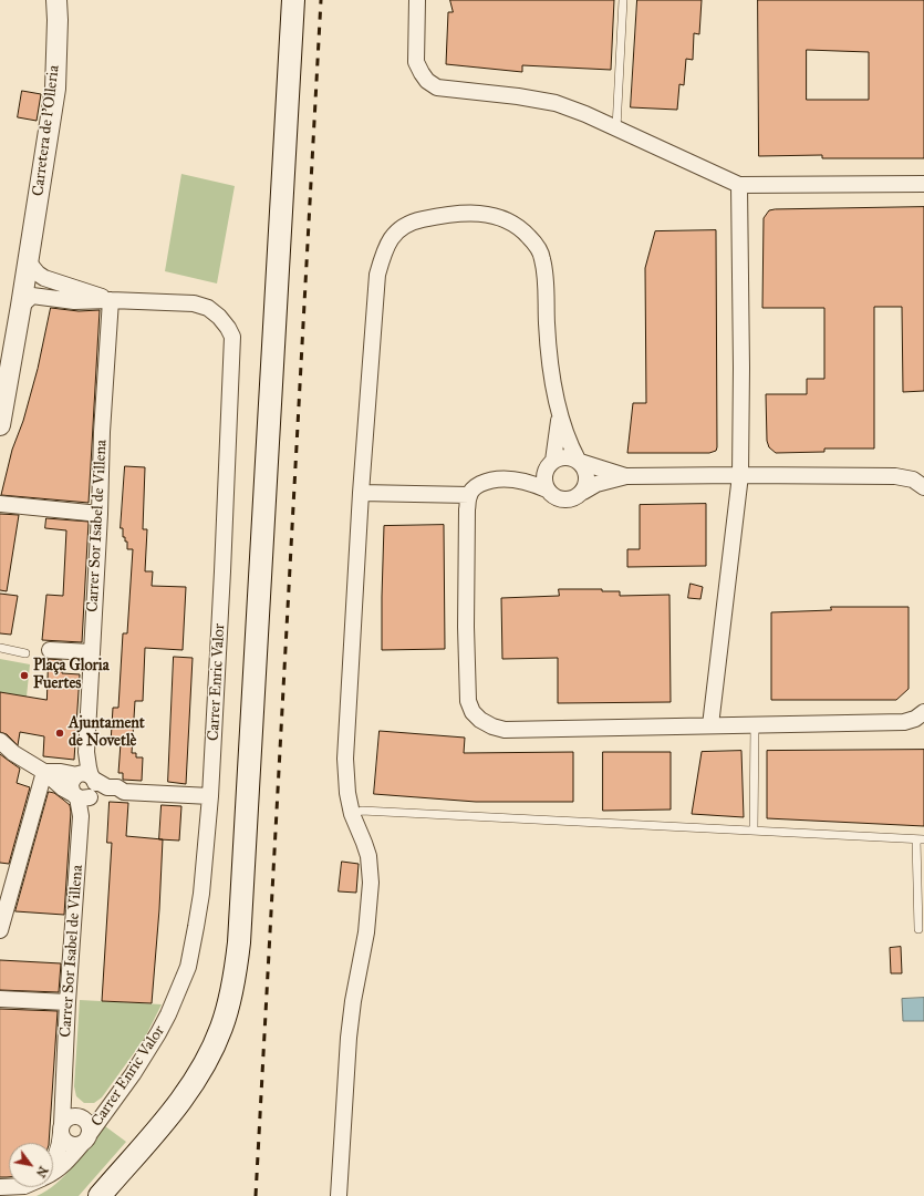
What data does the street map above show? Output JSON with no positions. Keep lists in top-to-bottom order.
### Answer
{
  "streets": {
    "street": ["Carretera de l'Olleria", "Carrer Sor Isabel de Villena", "Carrer Enric Valor"]
  },
  "crossings": [
    ["Carretera de l'Olleria", "Carrer Enric Valor"],
    ["Carrer Sor Isabel de Villena", "Carrer Enric Valor"]
  ],
  "places": ["Plaça Gloria Fuertes", "Ajuntament de Novetlè"],
  "north": "bottom right"
}
